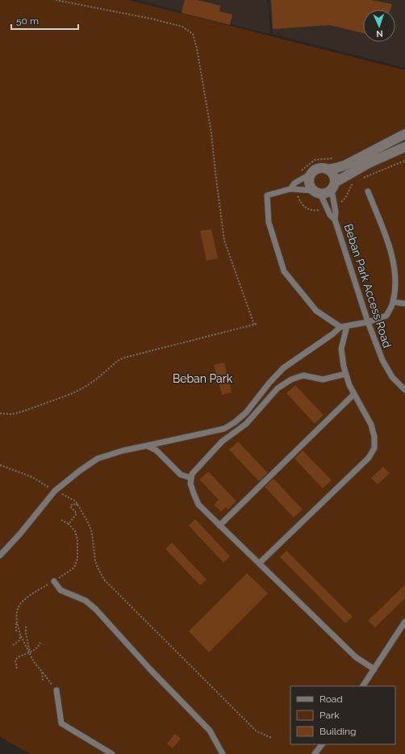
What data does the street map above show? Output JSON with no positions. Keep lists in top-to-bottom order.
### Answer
{
  "streets": {
    "lane": ["Beban Park Access Road"]
  },
  "parks": ["Beban Park"],
  "legend": ["Road", "Park", "Building"],
  "scale_bar": "50 m",
  "north": "bottom"
}
